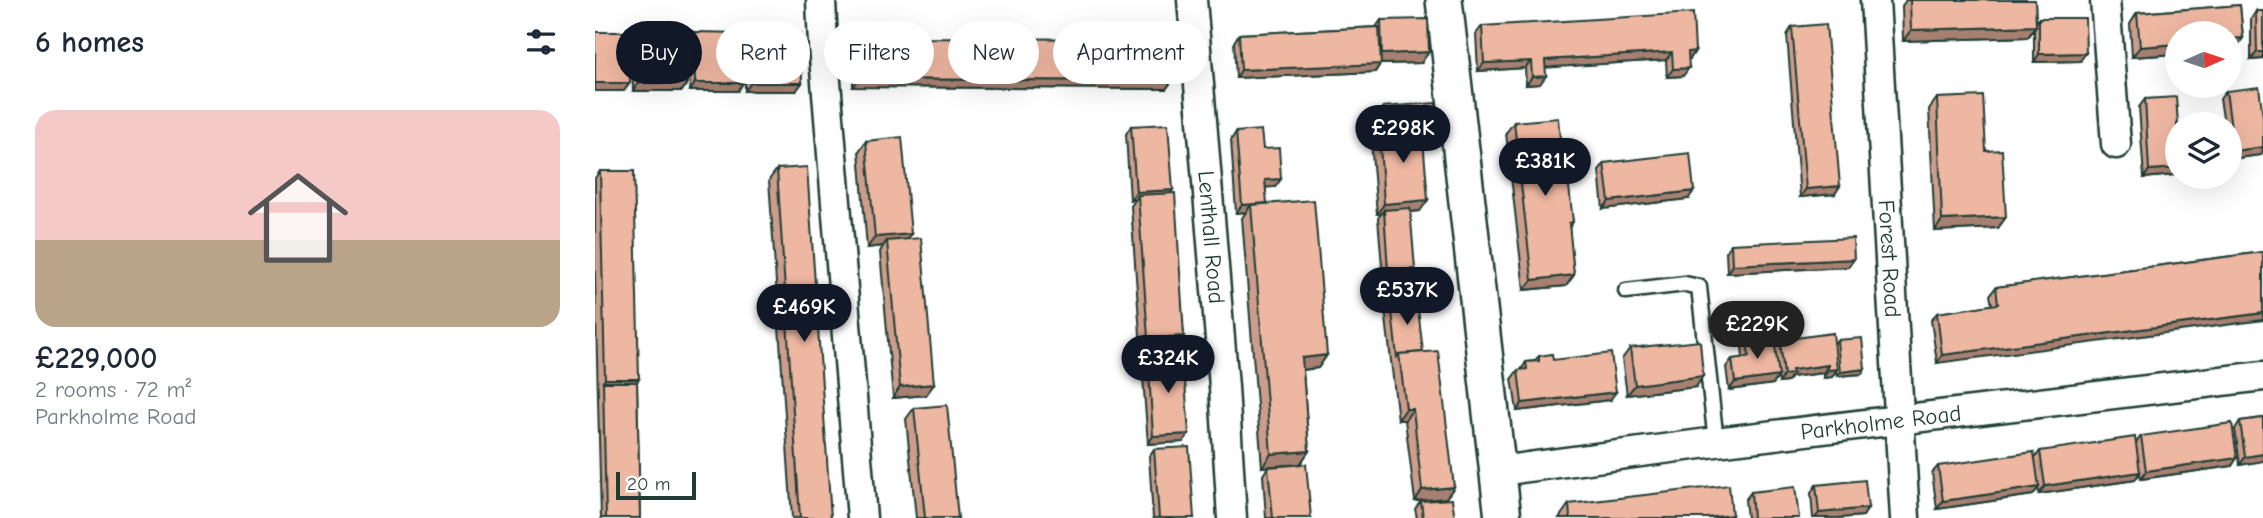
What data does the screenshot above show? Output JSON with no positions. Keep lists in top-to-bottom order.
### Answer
{
  "streets": {
    "street": ["Lenthall Road", "Forest Road", "Parkholme Road"]
  },
  "crossings": [
    ["Forest Road", "Parkholme Road"]
  ],
  "scale_bar": "20 m",
  "north": "right",
  "page": {
    "heading": "6 homes",
    "chip": [
      "Buy",
      "Rent",
      "Filters",
      "New",
      "Apartment"
    ],
    "list": [
      {
        "name": "£229,000",
        "note": "2 rooms · 72 m² · Parkholme Road"
      }
    ],
    "price": [
      "£298K",
      "£381K",
      "£537K",
      "£469K",
      "£229K",
      "£324K"
    ],
    "scale": "20 m"
  }
}
